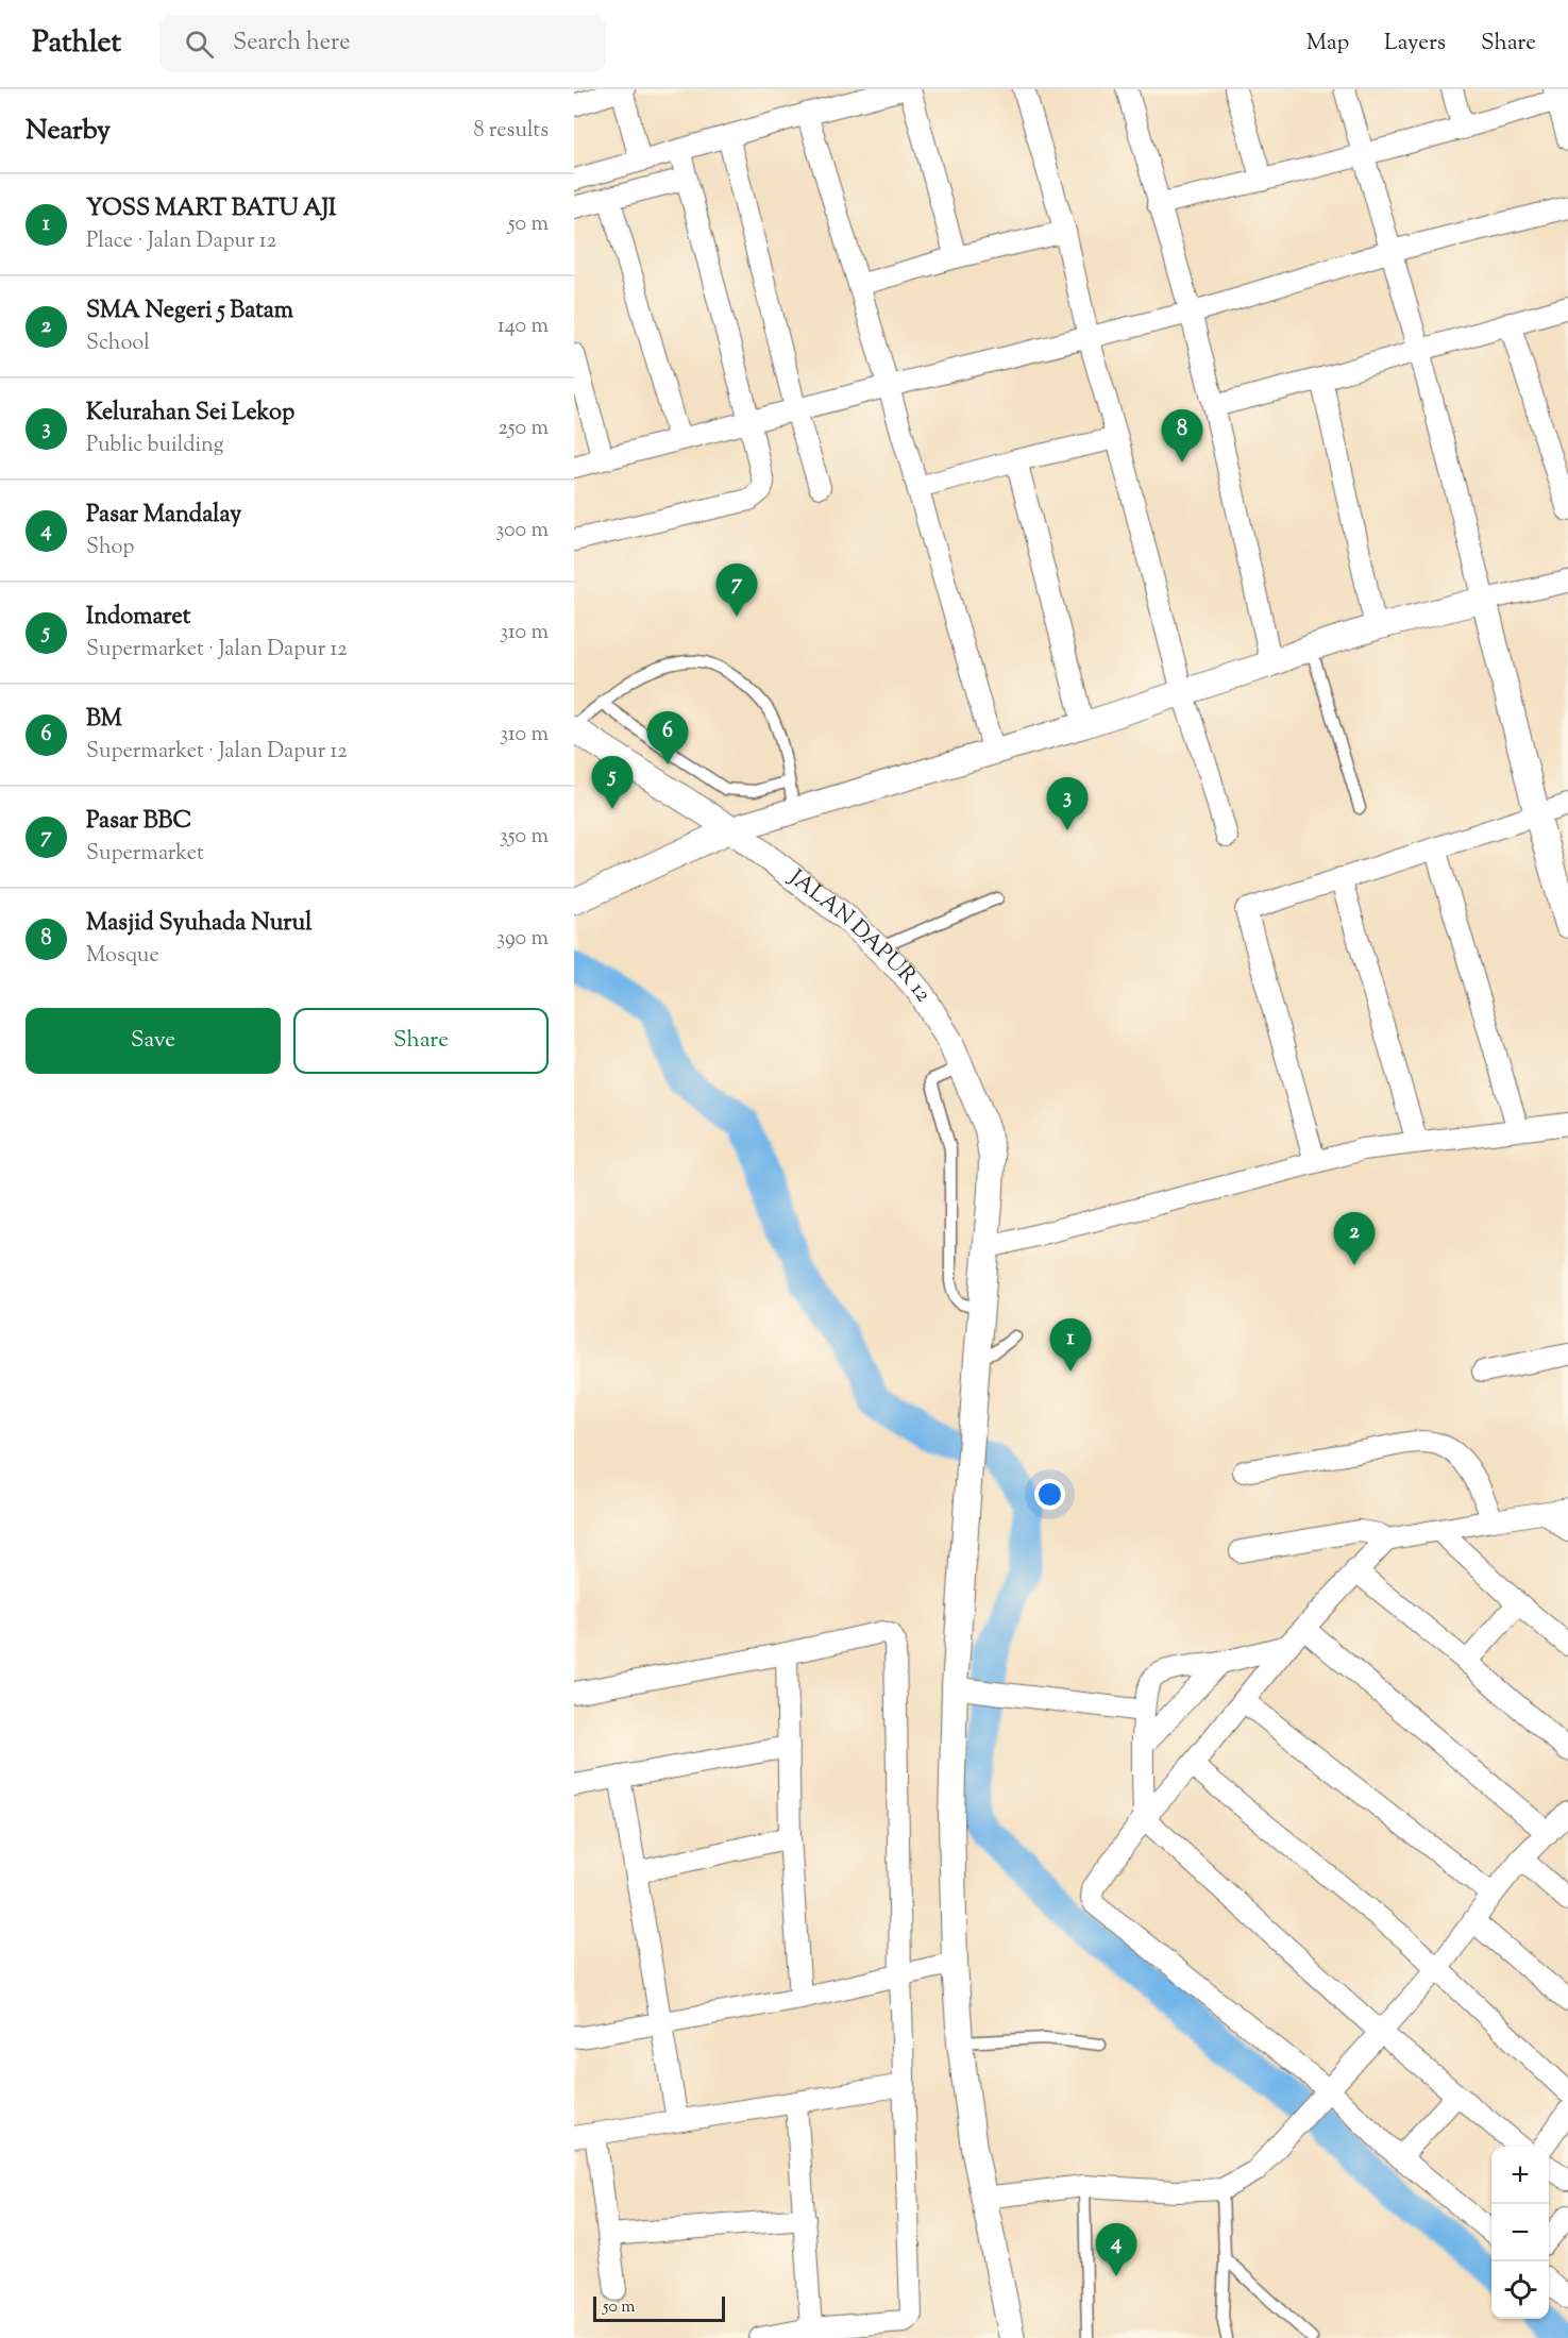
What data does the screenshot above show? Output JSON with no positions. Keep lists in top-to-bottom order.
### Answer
{
  "streets": {
    "street": ["JALAN DAPUR 12"]
  },
  "scale_bar": "50 m",
  "page": {
    "header": "Pathlet",
    "search": "Search here",
    "nav": ["Map", "Layers", "Share"],
    "heading": ["Nearby", "8 results"],
    "list": [
      {
        "mark": "1",
        "name": "YOSS MART BATU AJI",
        "note": "Place · Jalan Dapur 12",
        "value": "50 m"
      },
      {
        "mark": "2",
        "name": "SMA Negeri 5 Batam",
        "note": "School",
        "value": "140 m"
      },
      {
        "mark": "3",
        "name": "Kelurahan Sei Lekop",
        "note": "Public building",
        "value": "250 m"
      },
      {
        "mark": "4",
        "name": "Pasar Mandalay",
        "note": "Shop",
        "value": "300 m"
      },
      {
        "mark": "5",
        "name": "Indomaret",
        "note": "Supermarket · Jalan Dapur 12",
        "value": "310 m"
      },
      {
        "mark": "6",
        "name": "BM",
        "note": "Supermarket · Jalan Dapur 12",
        "value": "310 m"
      },
      {
        "mark": "7",
        "name": "Pasar BBC",
        "note": "Supermarket",
        "value": "350 m"
      },
      {
        "mark": "8",
        "name": "Masjid Syuhada Nurul",
        "note": "Mosque",
        "value": "390 m"
      }
    ],
    "pins": [
      "8",
      "7",
      "6",
      "5",
      "3",
      "2",
      "1",
      "4"
    ],
    "buttons": ["Save", "Share"],
    "map_buttons": ["+", "−"],
    "scale": "50 m"
  }
}
